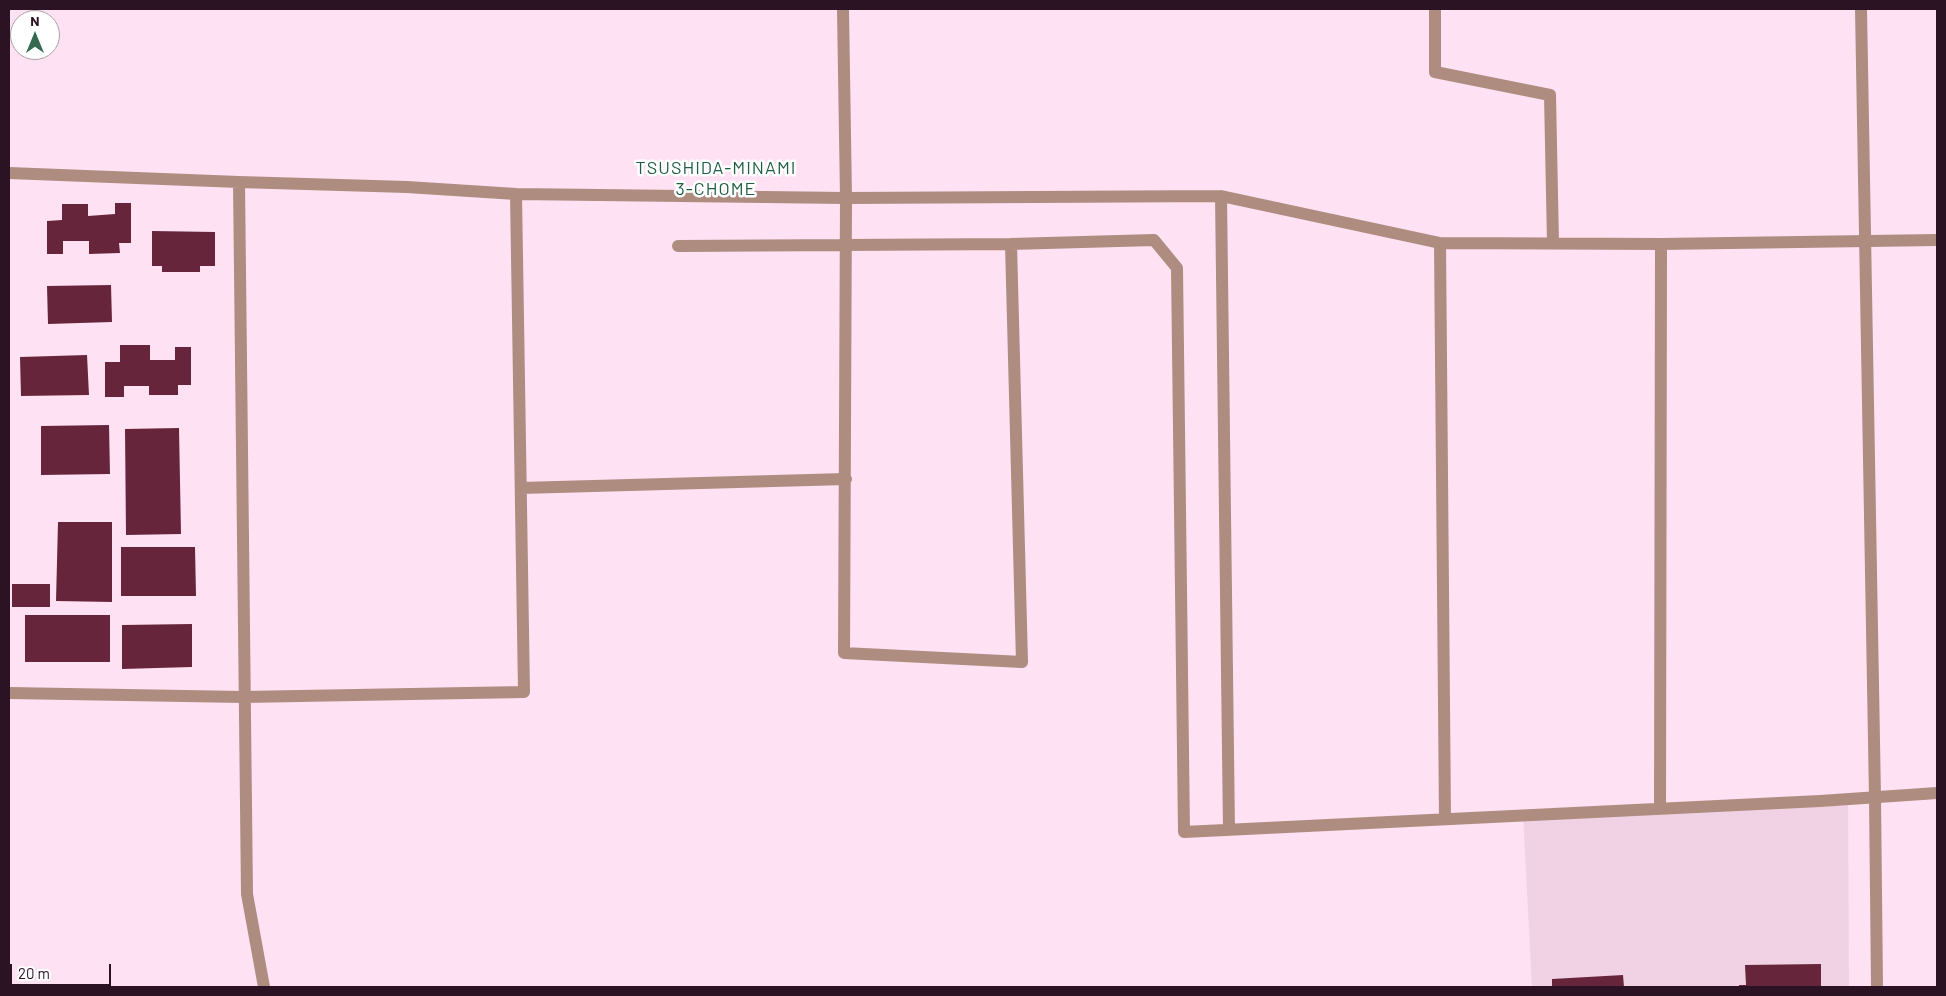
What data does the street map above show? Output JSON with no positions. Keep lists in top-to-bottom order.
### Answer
{
  "districts": ["TSUSHIDA-MINAMI 3-CHOME"],
  "scale_bar": "20 m",
  "north": "top"
}
